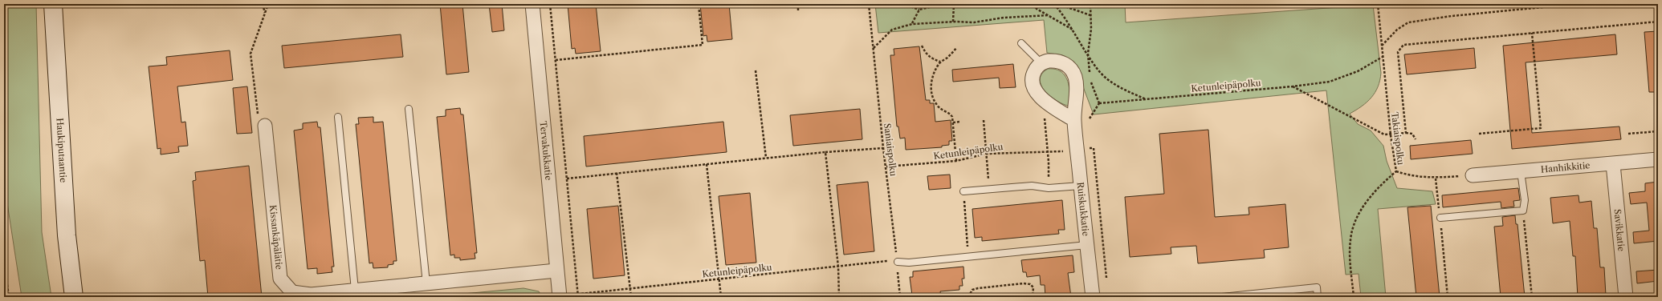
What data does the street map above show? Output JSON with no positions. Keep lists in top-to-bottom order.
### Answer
{
  "streets": {
    "main road": ["Haukiputaantie"],
    "street": [
      "Tervakukkatie",
      "Hanhikkitie",
      "Ruiskukkatie",
      "Savikkatie",
      "Kissankäpälätie"
    ],
    "path": ["Ketunleipäpolku", "Takiaispolku", "Saniaispolku"]
  },
  "crossings": [
    ["Ketunleipäpolku", "Takiaispolku"],
    ["Ketunleipäpolku", "Saniaispolku"],
    ["Ketunleipäpolku", "Ruiskukkatie"],
    ["Tervakukkatie", "Kissankäpälätie"],
    ["Hanhikkitie", "Savikkatie"]
  ]
}
